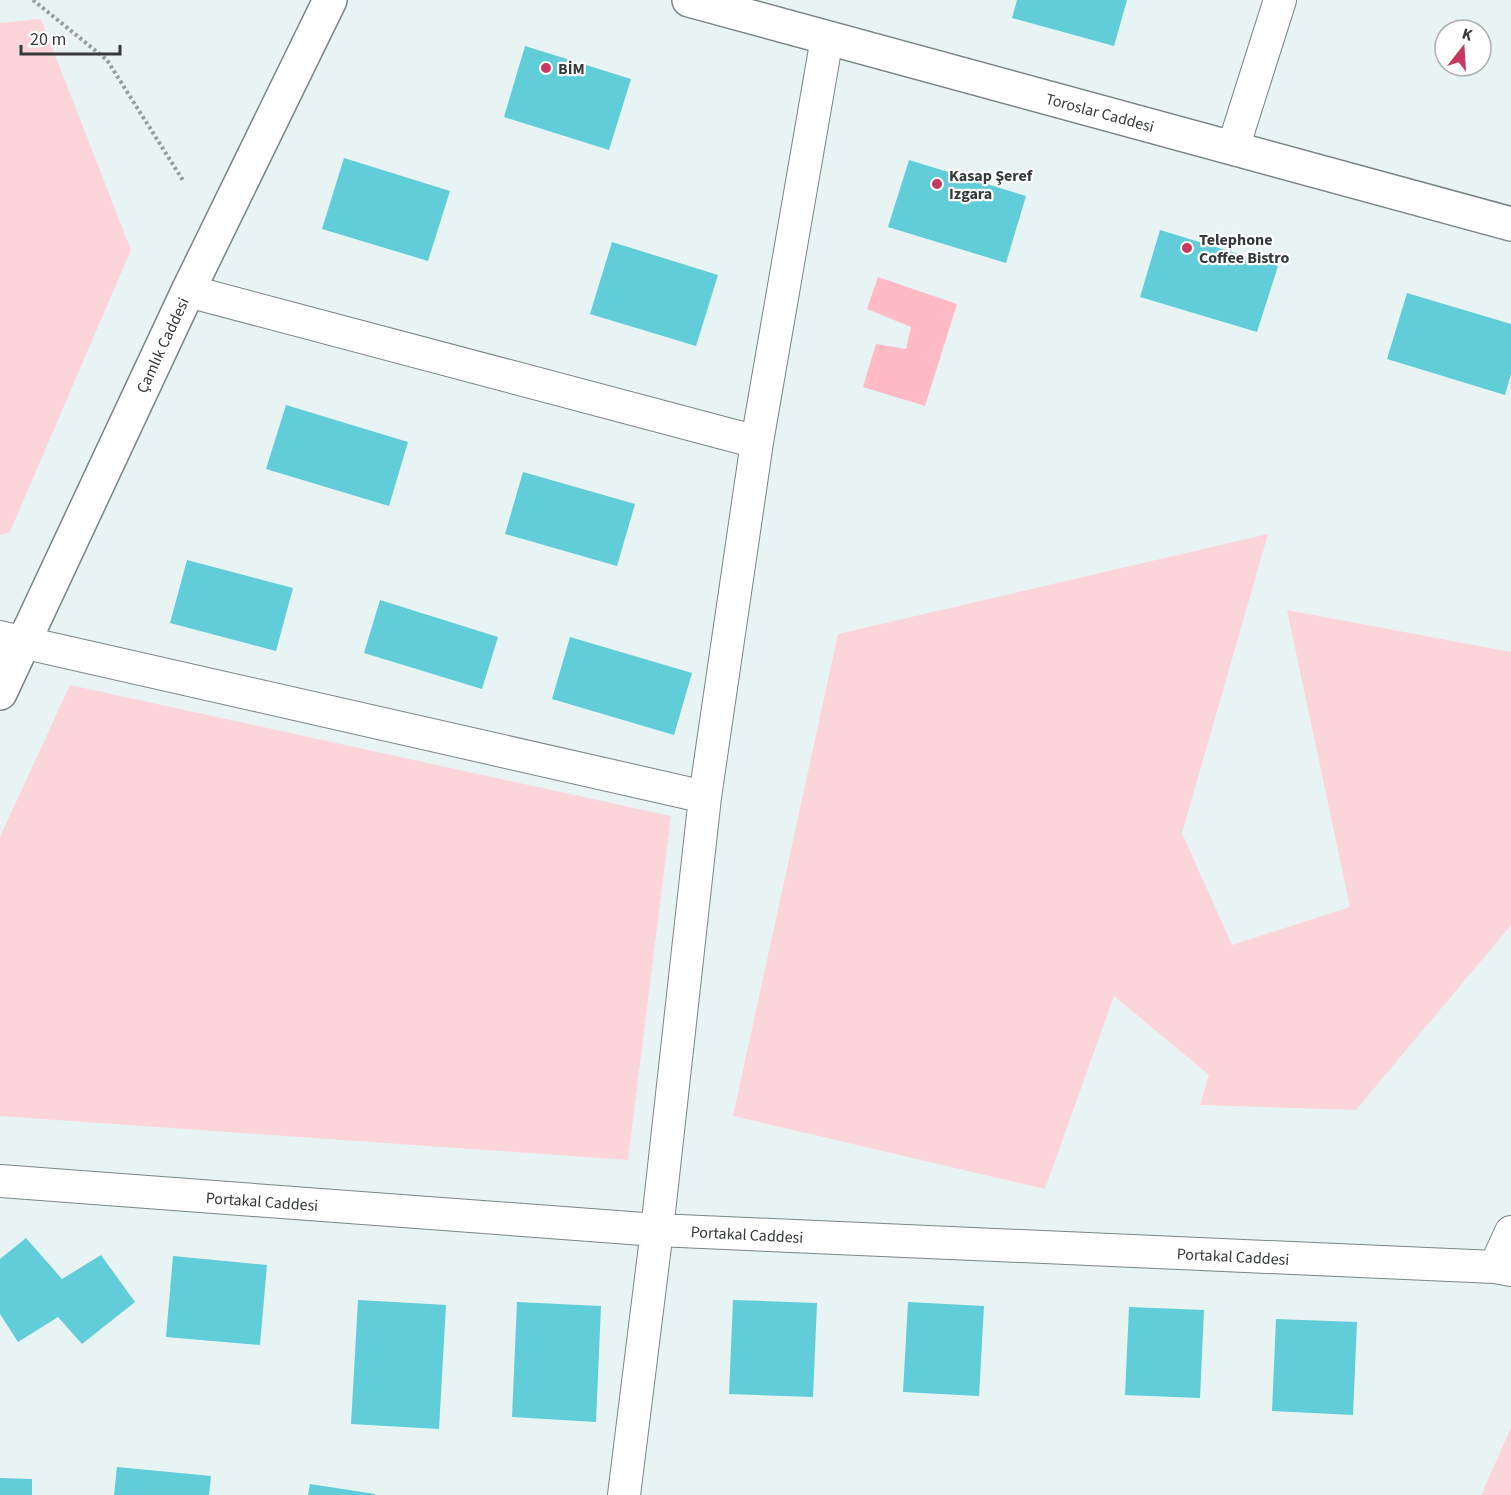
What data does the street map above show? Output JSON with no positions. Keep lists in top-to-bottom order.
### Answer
{
  "streets": {
    "street": ["Toroslar Caddesi", "Çamlık Caddesi", "Portakal Caddesi"]
  },
  "places": ["BİM", "Kasap Şeref Izgara", "Telephone Coffee Bistro"],
  "scale_bar": "20 m",
  "north": "top"
}
